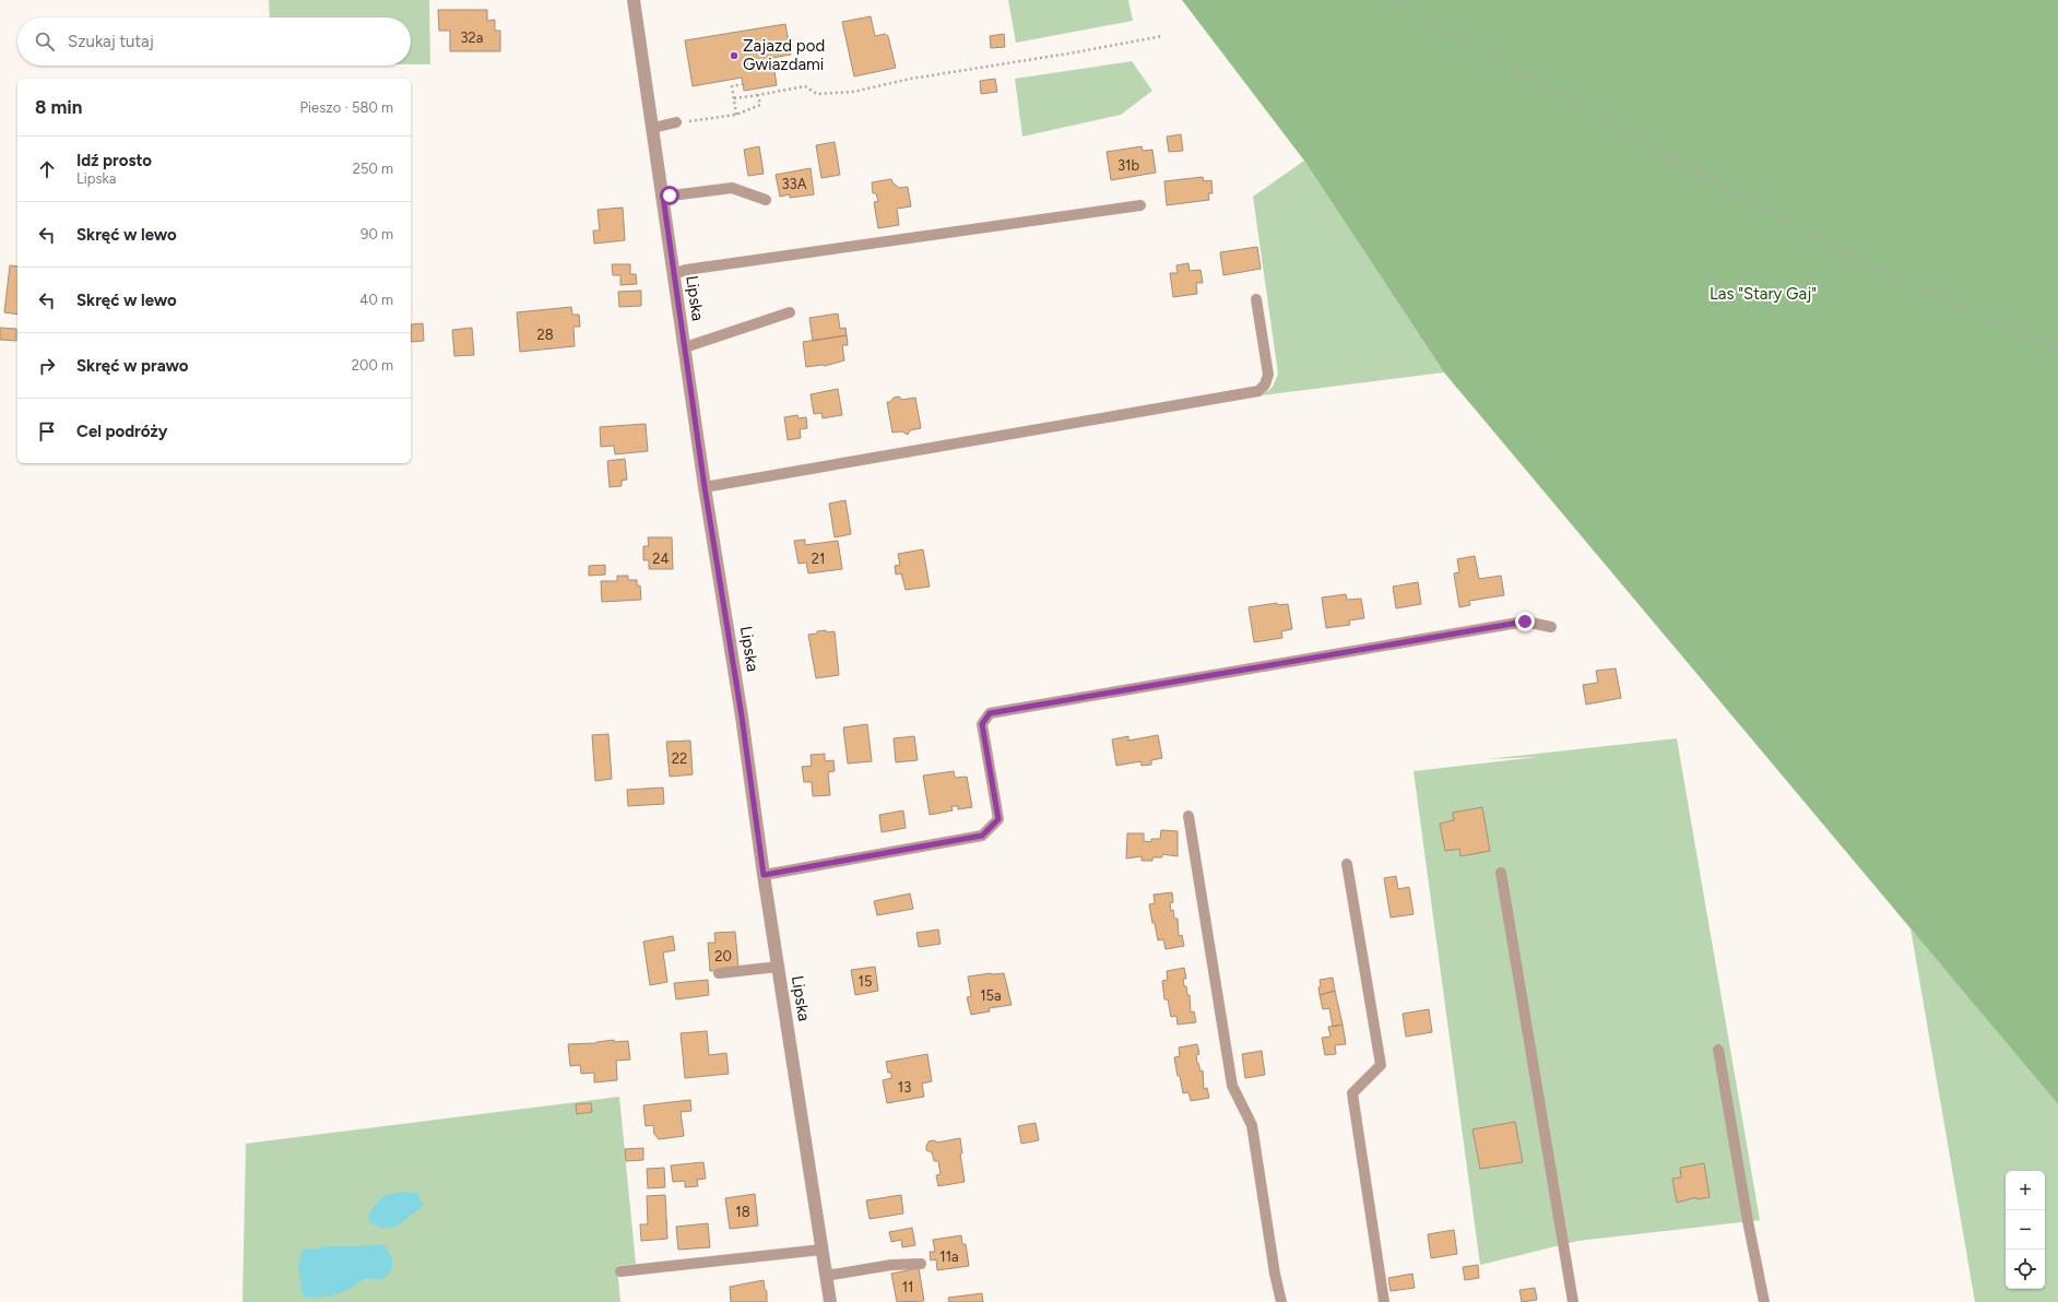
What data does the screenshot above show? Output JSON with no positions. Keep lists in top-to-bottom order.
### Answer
{
  "streets": {
    "street": ["Lipska"]
  },
  "parks": ["Las \"Stary Gaj\""],
  "places": ["Zajazd pod Gwiazdami"],
  "house_numbers": [
    "32a",
    "31b",
    "33A",
    "28",
    "24",
    "21",
    "22",
    "20",
    "15",
    "15a",
    "13",
    "18",
    "11a",
    "11"
  ],
  "page": {
    "search": "Szukaj tutaj",
    "heading": ["8 min", "Pieszo · 580 m"],
    "list": [
      ["Idź prosto", "Lipska", "250 m"],
      ["Skręć w lewo", "90 m"],
      ["Skręć w lewo", "40 m"],
      ["Skręć w prawo", "200 m"],
      "Cel podróży"
    ],
    "map_buttons": ["+", "−"]
  }
}
